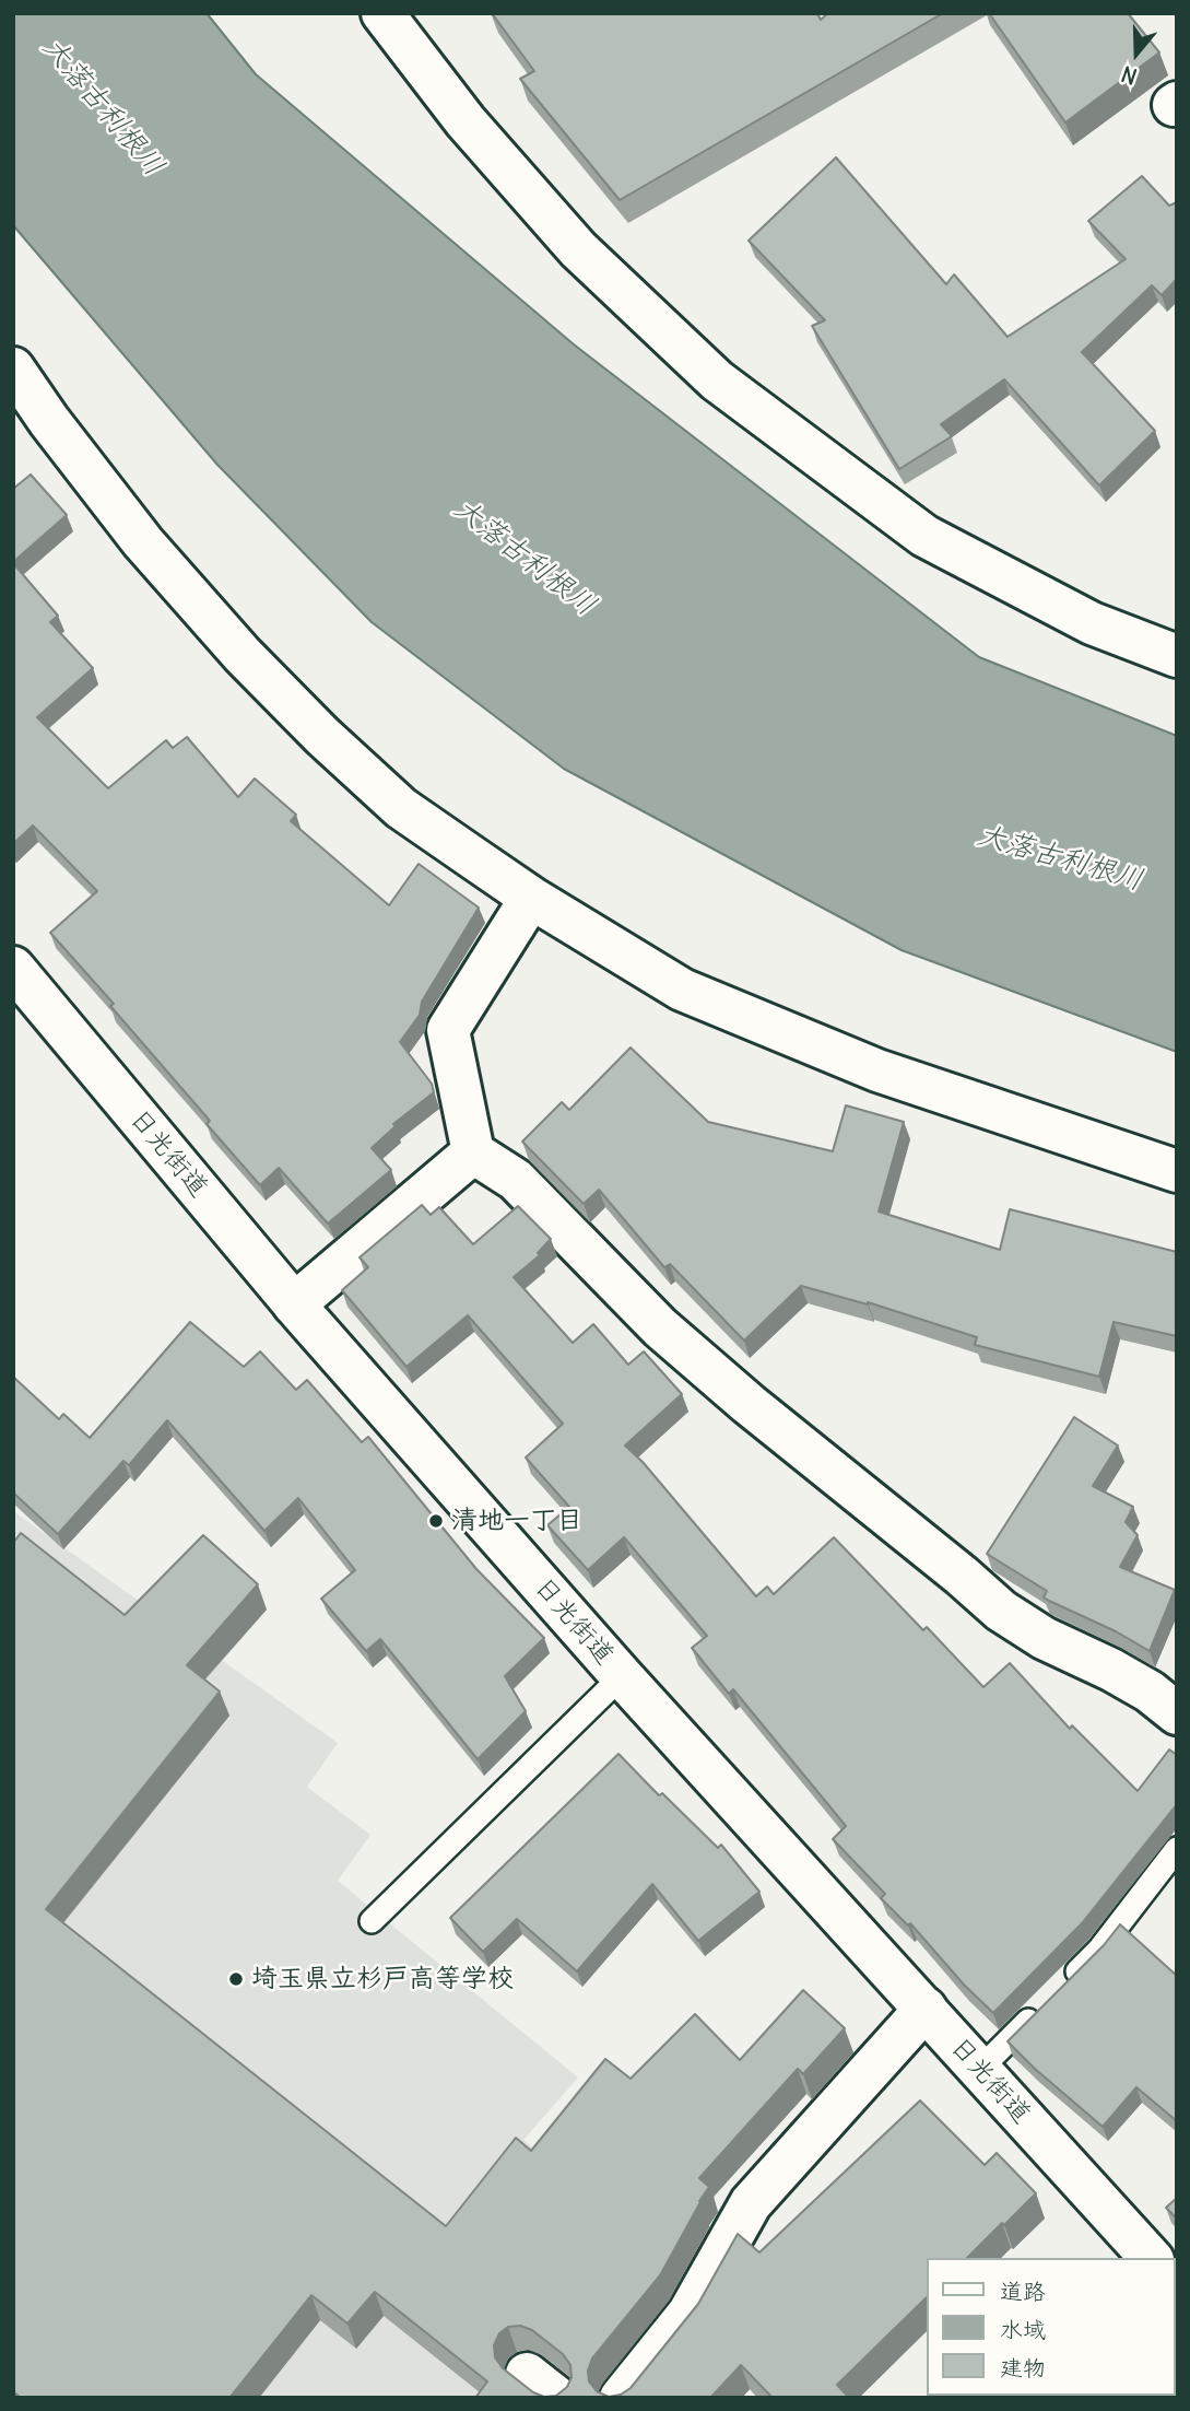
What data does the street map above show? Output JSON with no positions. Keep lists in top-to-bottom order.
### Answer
{
  "streets": {
    "street": ["日光街道"]
  },
  "water": ["大落古利根川"],
  "places": ["清地一丁目", "埼玉県立杉戸高等学校"],
  "legend": ["道路", "水域", "建物"],
  "north": "bottom"
}
